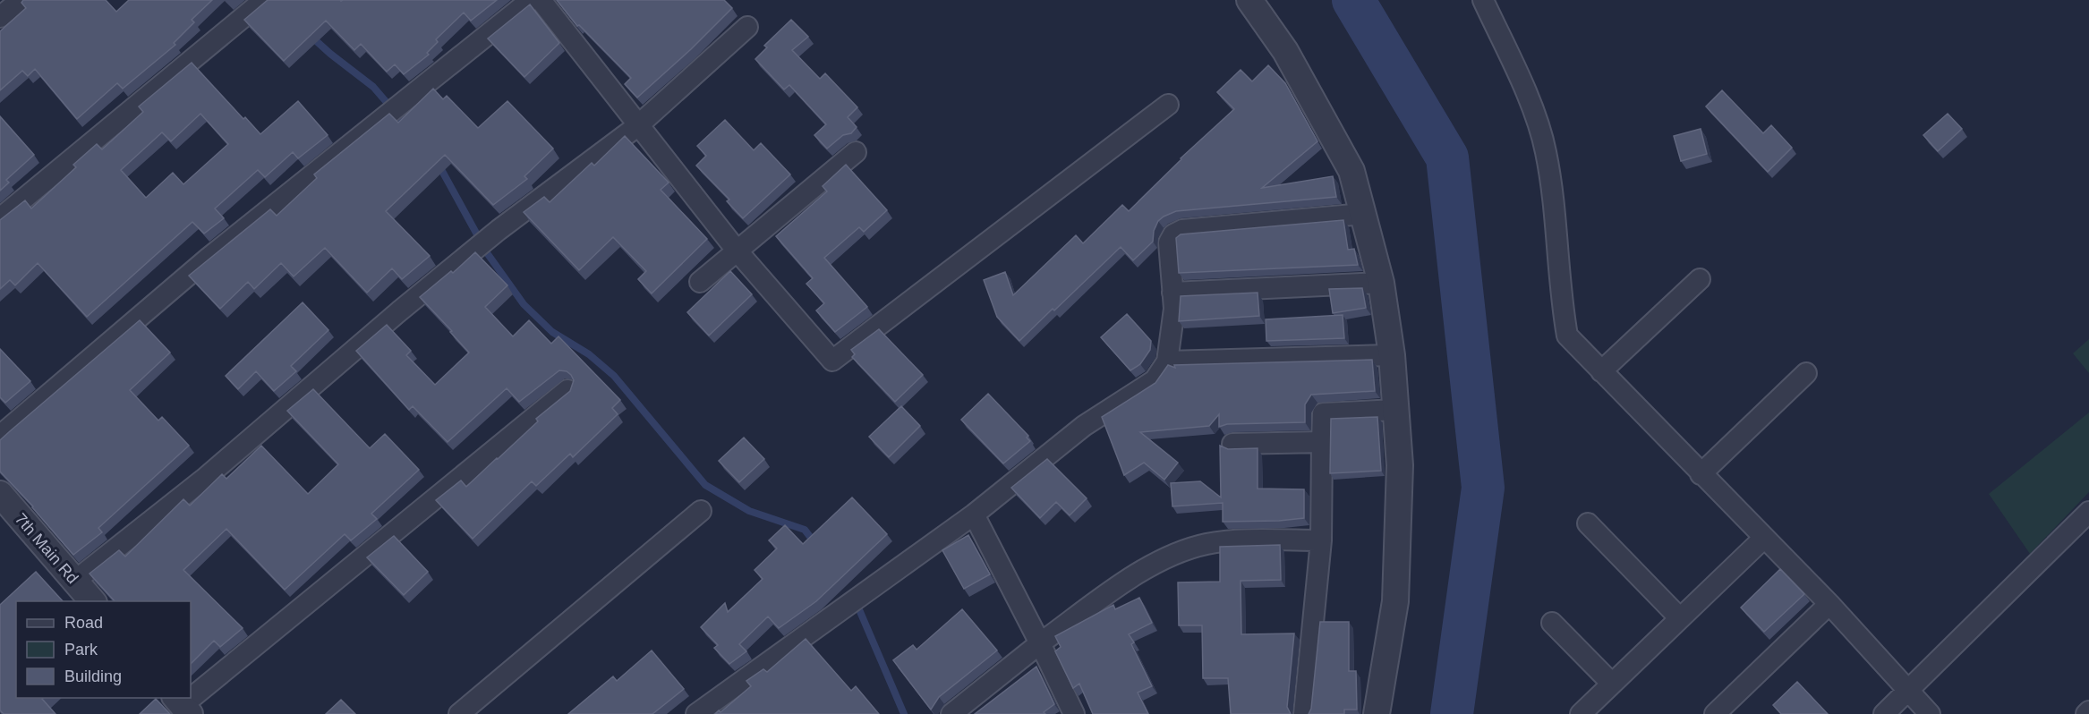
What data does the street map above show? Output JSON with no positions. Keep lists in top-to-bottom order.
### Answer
{
  "streets": {
    "street": ["7th Main Rd"]
  },
  "legend": ["Road", "Park", "Building"]
}
